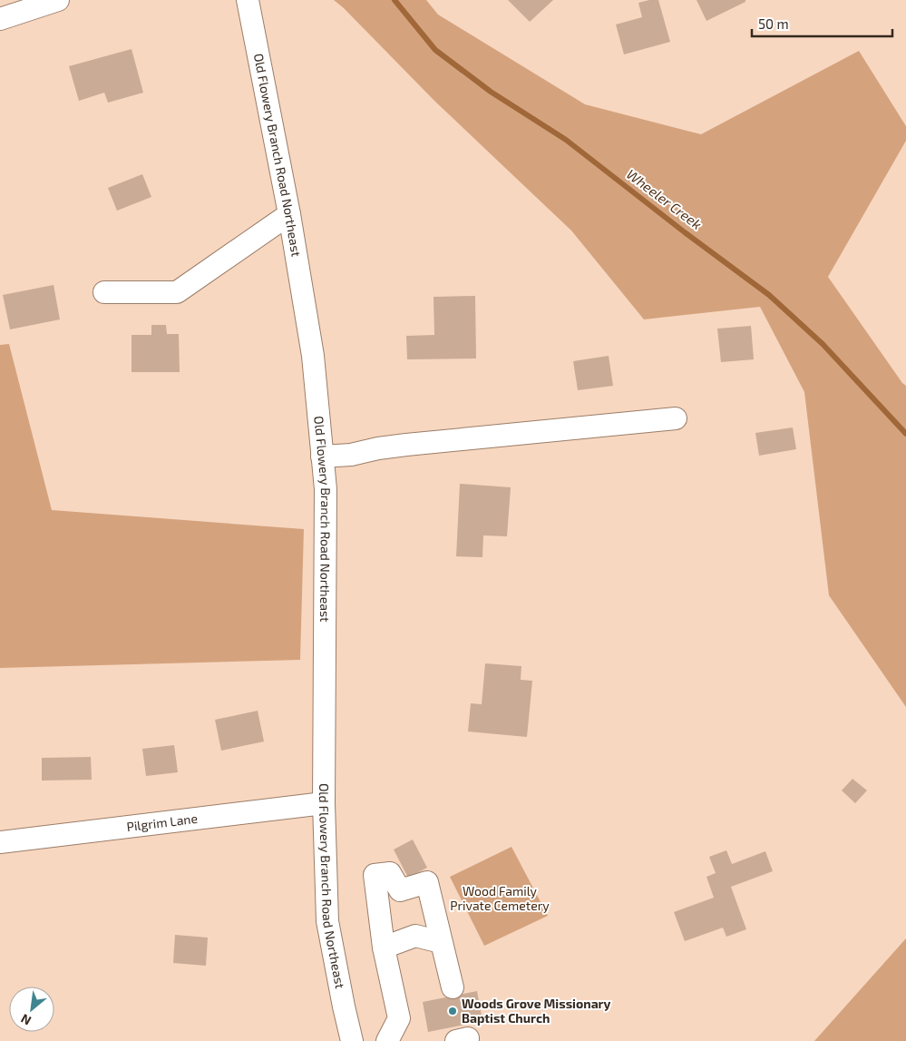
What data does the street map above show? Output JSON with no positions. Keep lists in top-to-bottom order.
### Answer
{
  "streets": {
    "street": ["Old Flowery Branch Road Northeast", "Pilgrim Lane"]
  },
  "crossings": [
    ["Old Flowery Branch Road Northeast", "Pilgrim Lane"]
  ],
  "water": ["Wheeler Creek"],
  "parks": ["Wood Family Private Cemetery"],
  "places": ["Woods Grove Missionary Baptist Church"],
  "scale_bar": "50 m",
  "north": "bottom left"
}
